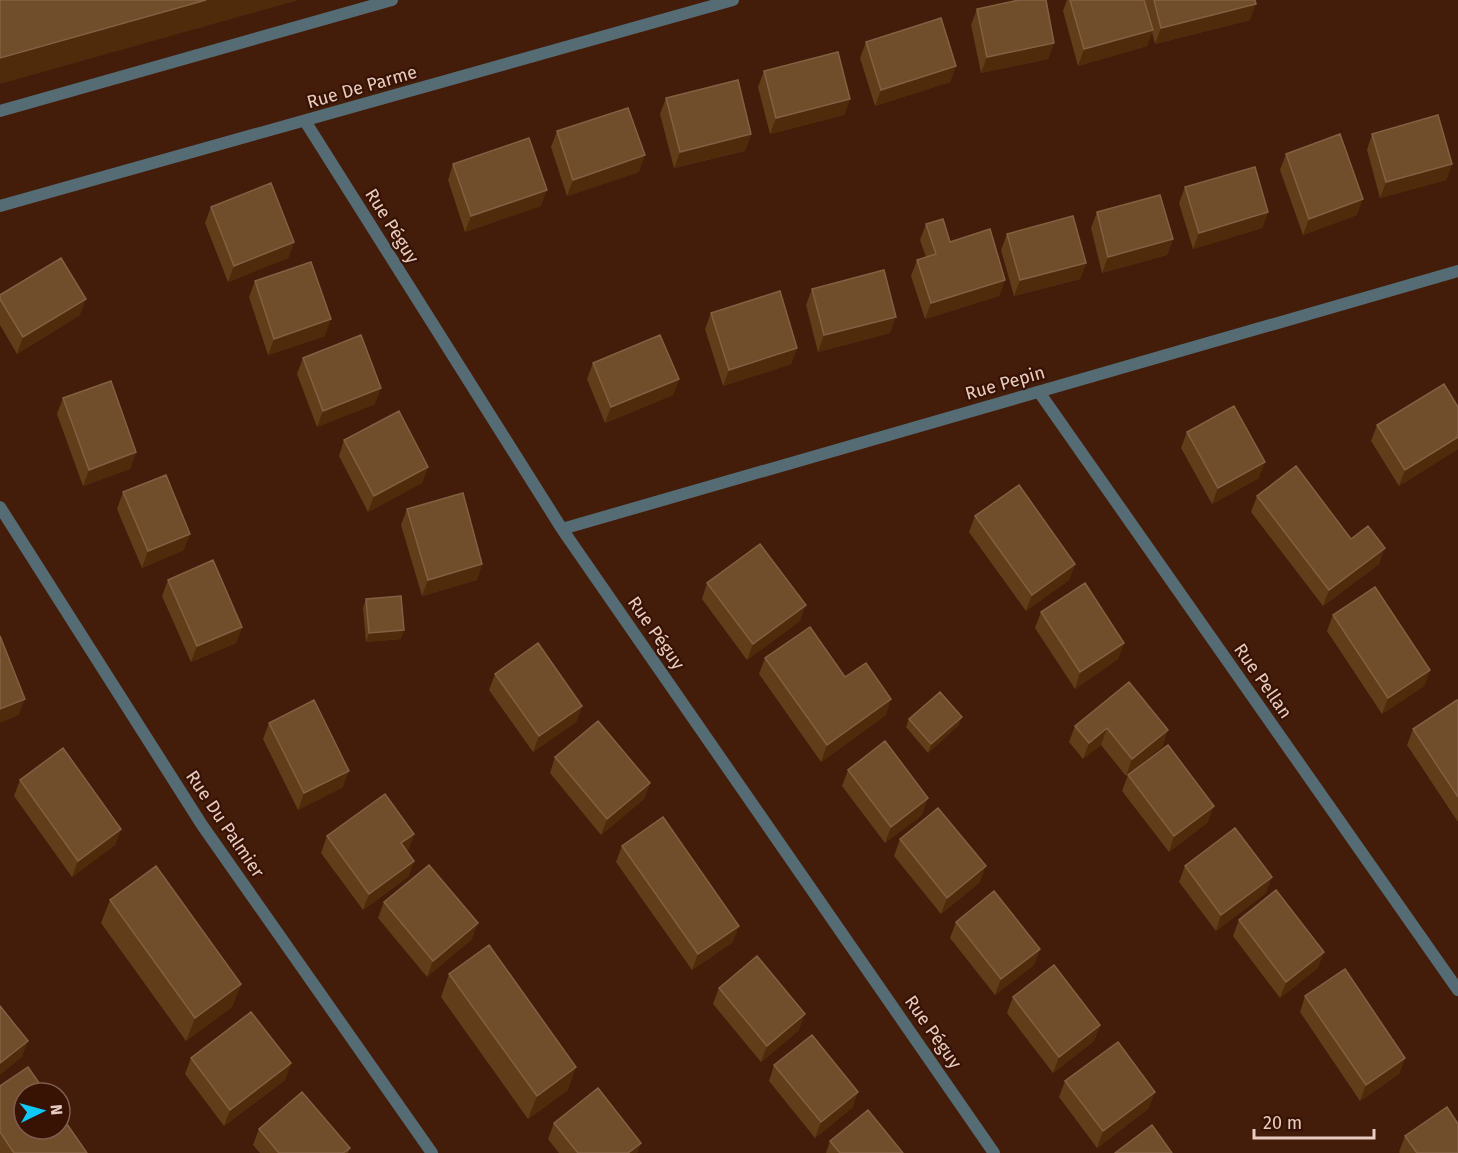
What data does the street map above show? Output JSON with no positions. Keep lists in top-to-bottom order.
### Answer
{
  "streets": {
    "street": [
      "Rue De Parme",
      "Rue Péguy",
      "Rue Pepin",
      "Rue Pellan",
      "Rue Du Palmier"
    ]
  },
  "crossings": [
    ["Rue De Parme", "Rue Péguy"],
    ["Rue Péguy", "Rue Pepin"],
    ["Rue Pepin", "Rue Pellan"]
  ],
  "scale_bar": "20 m",
  "north": "right"
}
